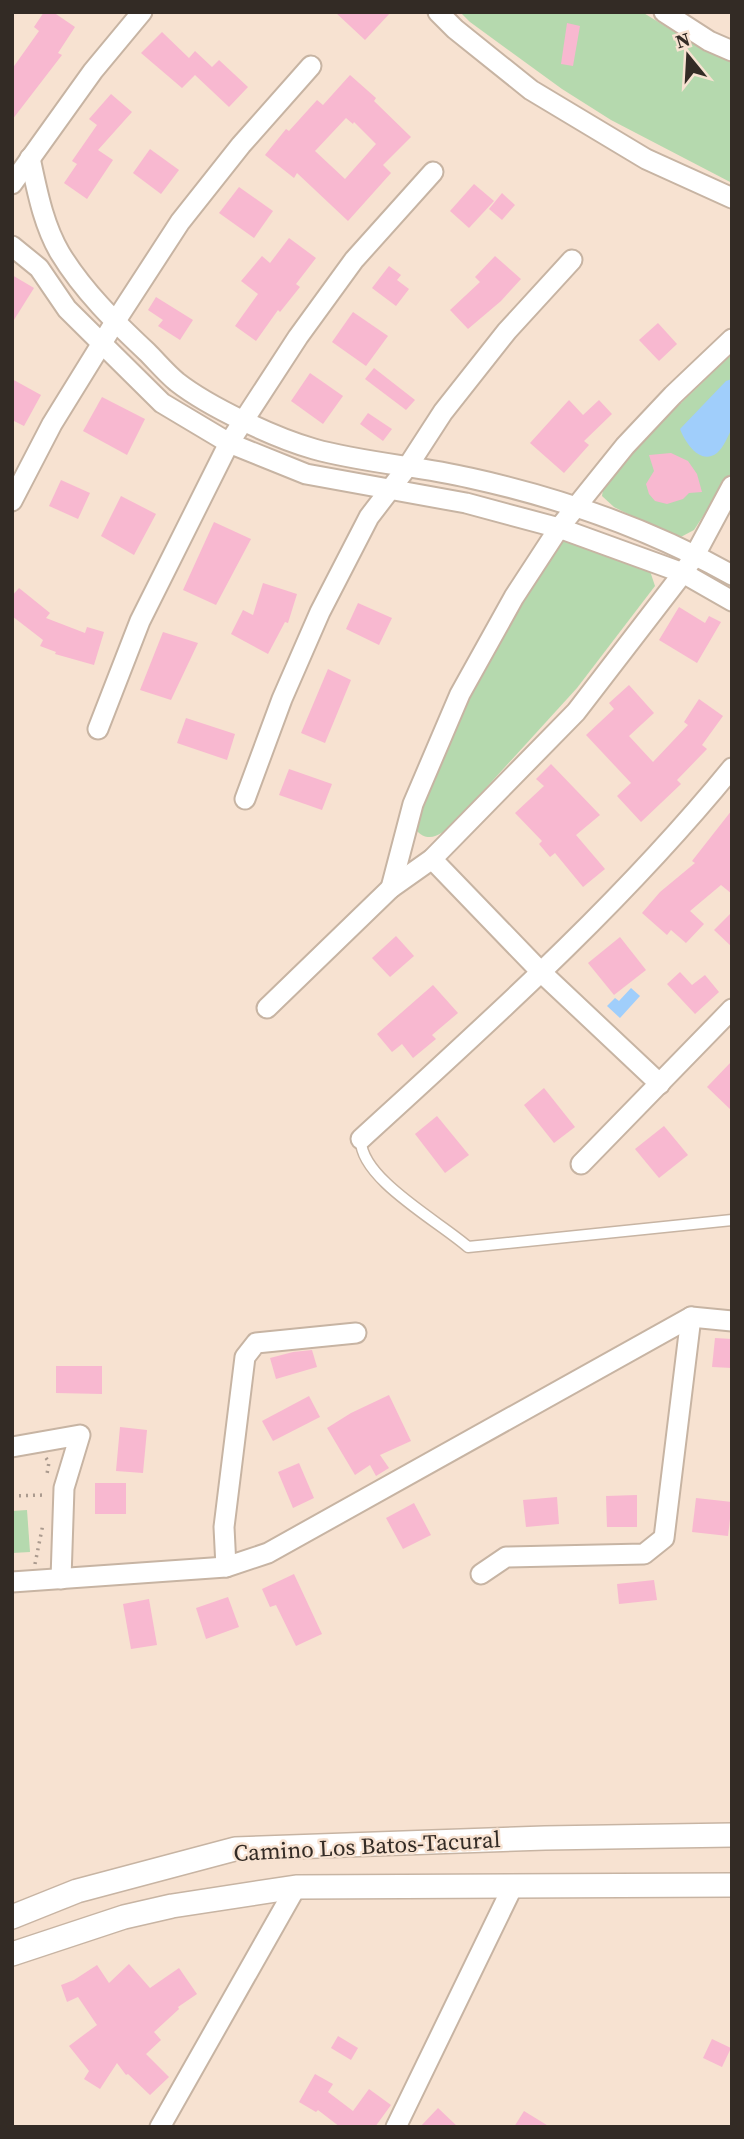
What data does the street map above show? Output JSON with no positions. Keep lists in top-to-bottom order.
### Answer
{
  "streets": {
    "street": ["Camino Los Batos-Tacural"]
  },
  "north": "top"
}
